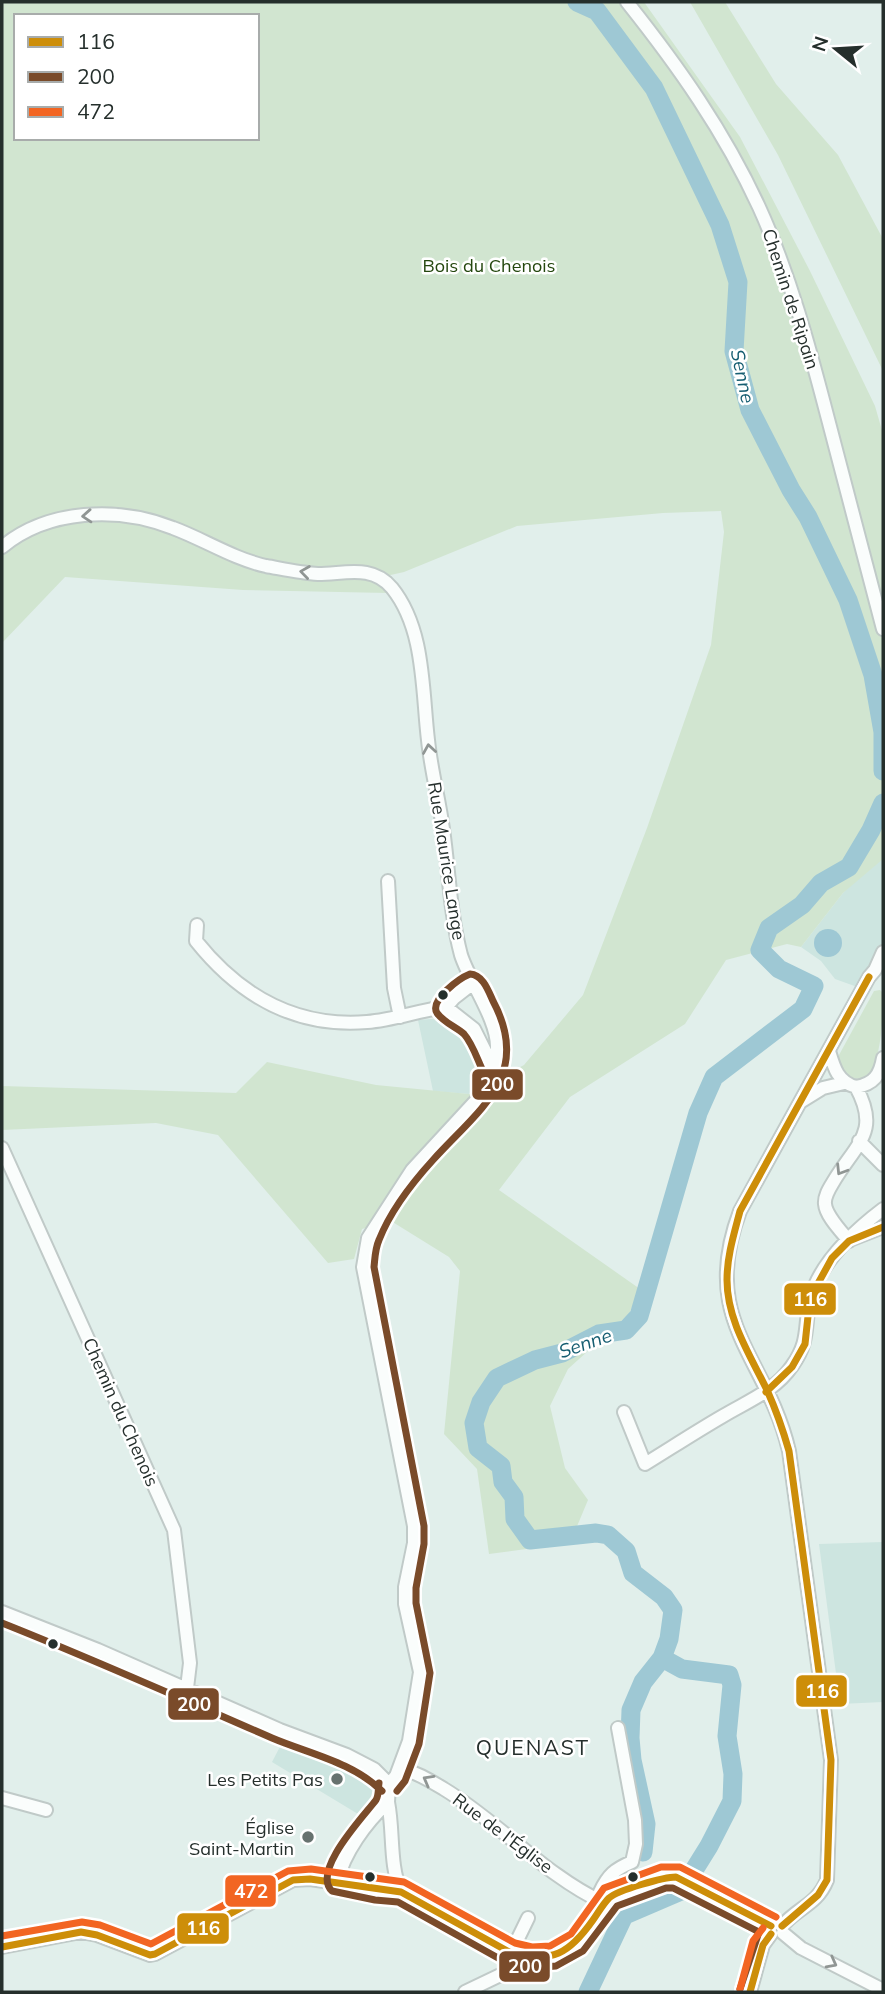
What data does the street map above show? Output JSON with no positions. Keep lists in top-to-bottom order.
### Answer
{
  "streets": {
    "street": [
      "Chemin de Ripain",
      "Rue Maurice Lange",
      "Chemin du Chenois",
      "Rue de l'Église"
    ]
  },
  "crossings": [
    ["Rue Maurice Lange", "Rue de l'Église"]
  ],
  "districts": ["QUENAST"],
  "water": ["Senne"],
  "parks": ["Bois du Chenois"],
  "places": ["Les Petits Pas", "Église Saint-Martin"],
  "lines": ["transit line 200", "transit line 116", "transit line 472"],
  "legend": ["116", "200", "472"],
  "north": "left"
}
